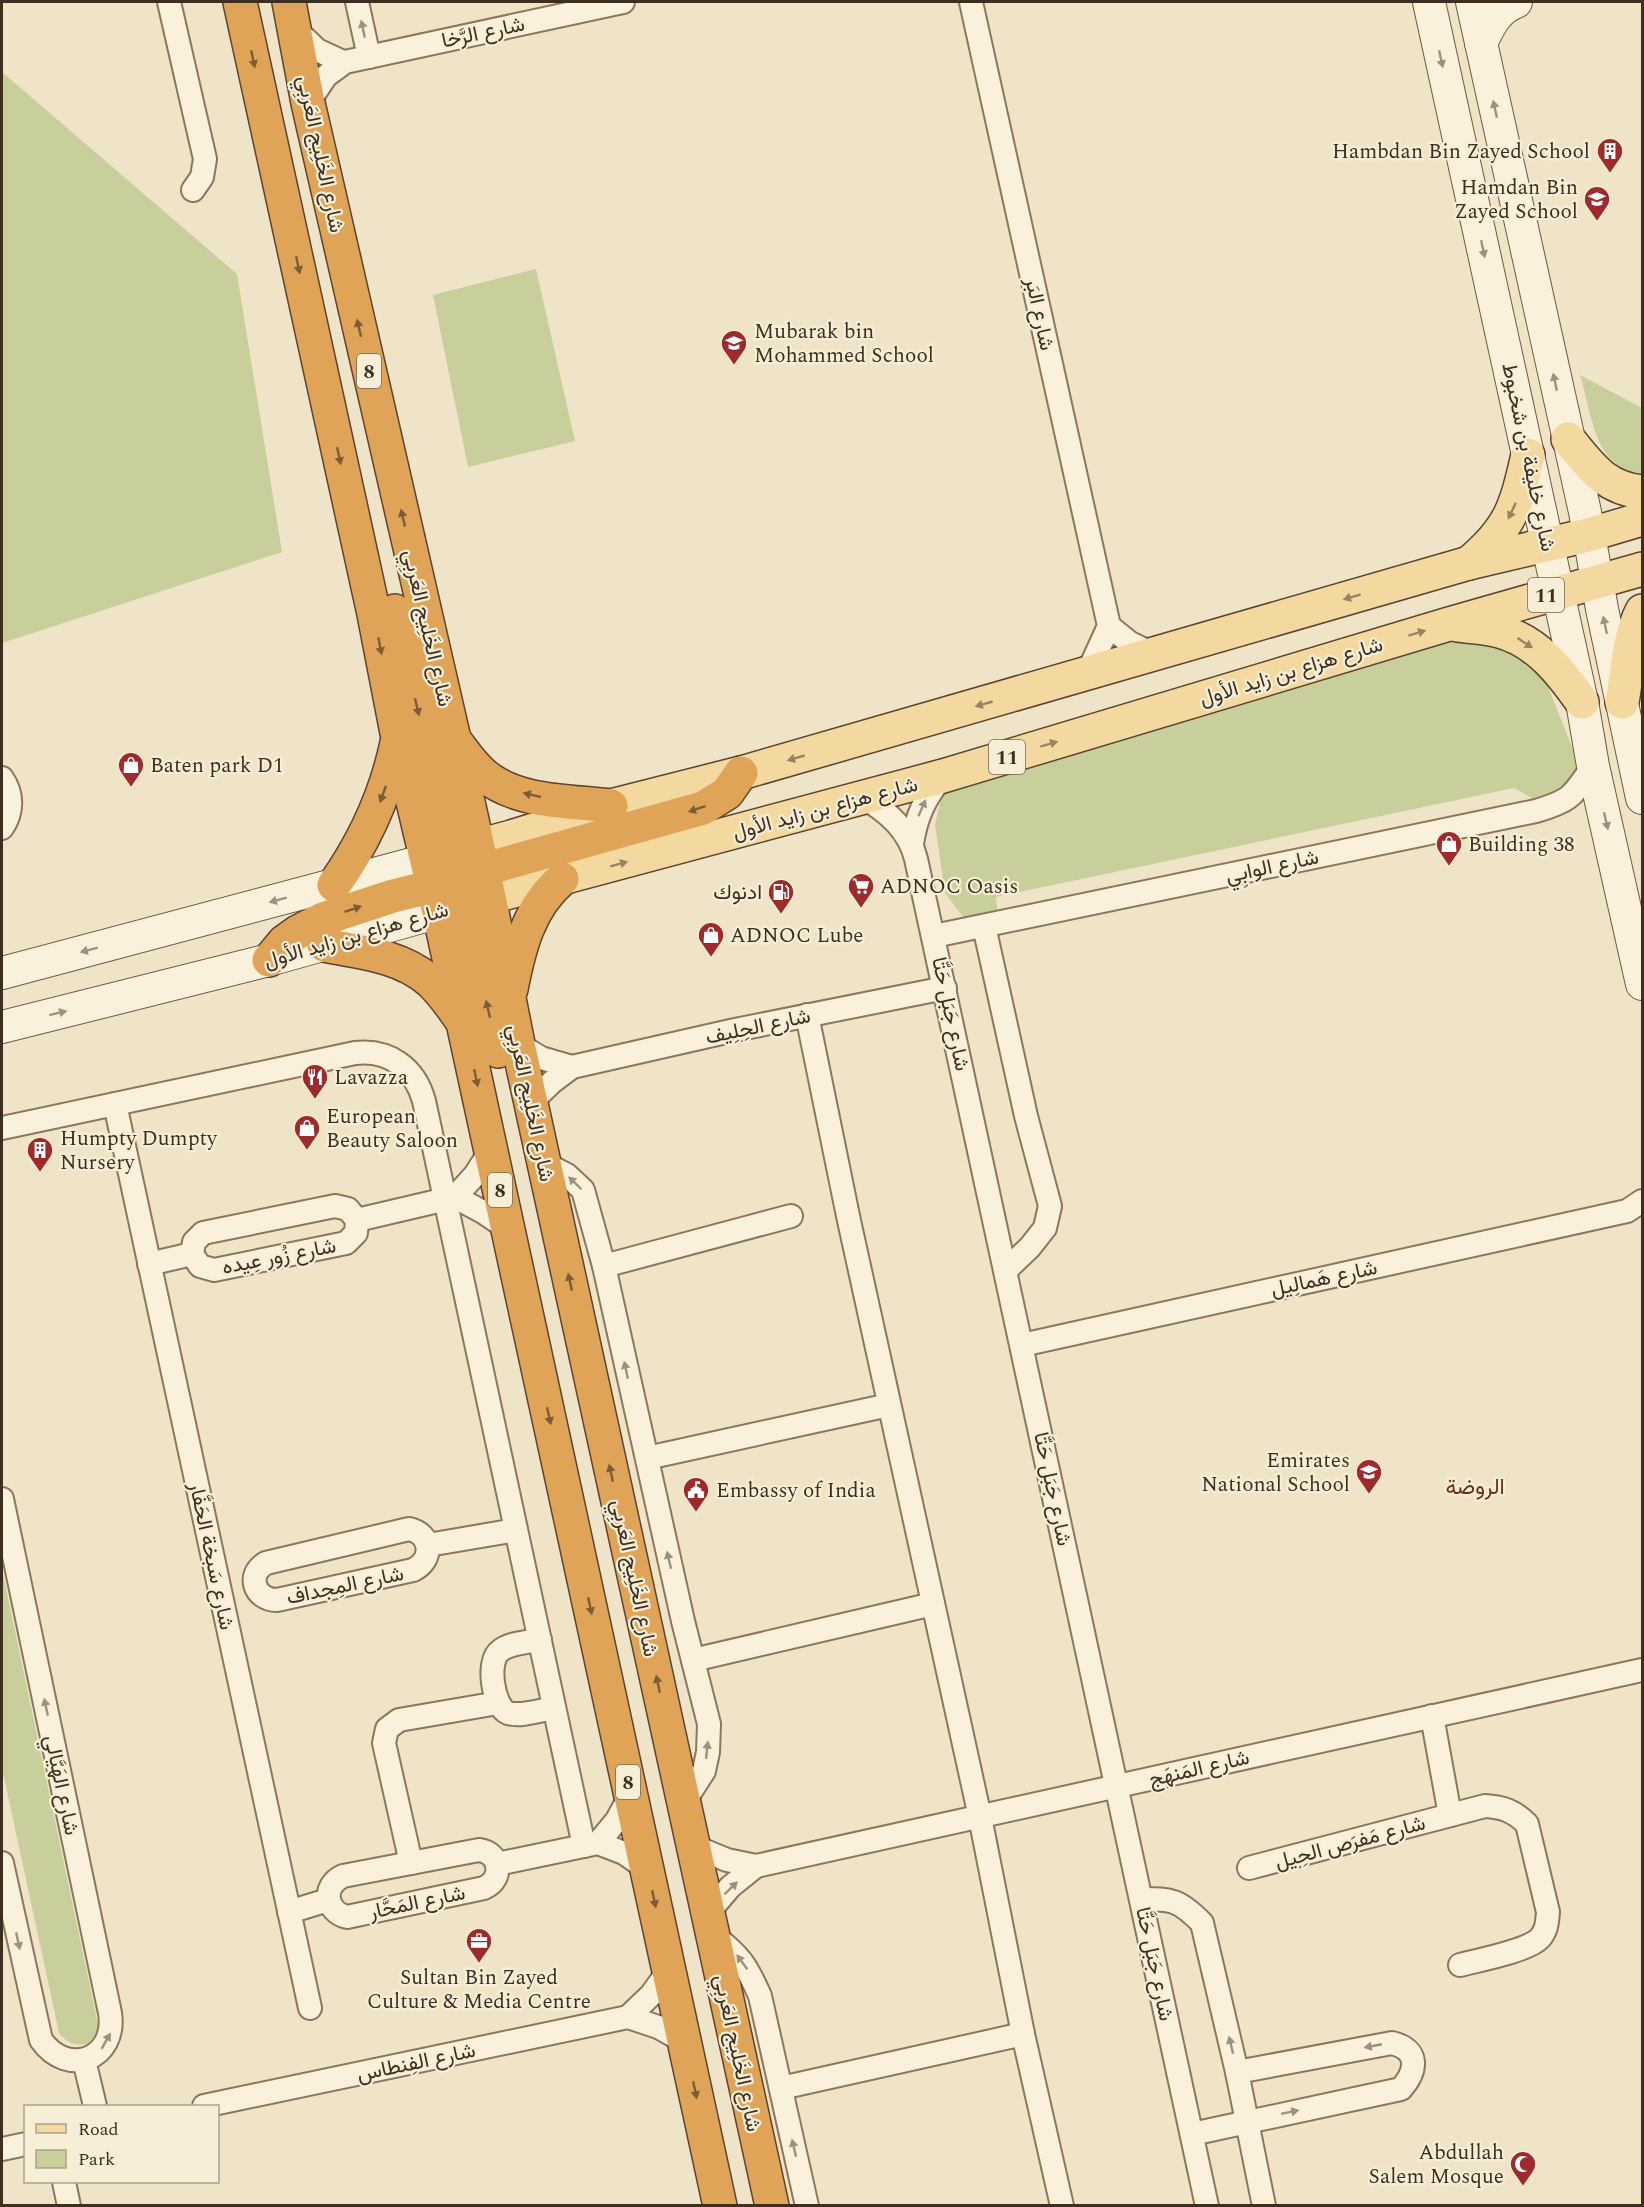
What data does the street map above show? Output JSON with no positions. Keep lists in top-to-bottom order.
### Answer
{
  "streets": {
    "highway": ["شارع الخَلِيج العَربِي", "8"],
    "main road": ["شارع خليفة بن شخبوط", "11", "شارع هزاع بن زايد الأول"],
    "street": [
      "شارع الرَّخا",
      "شارع البَر",
      "شارع الوابِي",
      "شارع جَبَل حَتَّا",
      "شارع الحِلِيف",
      "شارع زُور عِيده",
      "شارع هَمالِيل",
      "شارع سَبخة الحَفَّار",
      "شارع المِجداف",
      "شارع المَنهَج",
      "شارع الهَيَّالي",
      "شارع مَفرَص الحِيل",
      "شارع المَحَّار",
      "شارع الفِنطاس"
    ]
  },
  "crossings": [
    ["شارع الخَلِيج العَربِي", "شارع هزاع بن زايد الأول"],
    ["شارع الخَلِيج العَربِي", "شارع الحِلِيف"],
    ["شارع الخَلِيج العَربِي", "شارع المَنهَج"],
    ["شارع خليفة بن شخبوط", "شارع هزاع بن زايد الأول"],
    ["شارع خليفة بن شخبوط", "شارع الوابِي"],
    ["شارع هزاع بن زايد الأول", "شارع جَبَل حَتَّا"],
    ["شارع الوابِي", "شارع جَبَل حَتَّا"],
    ["شارع جَبَل حَتَّا", "شارع الحِلِيف"],
    ["شارع جَبَل حَتَّا", "شارع هَمالِيل"],
    ["شارع جَبَل حَتَّا", "شارع المَنهَج"],
    ["شارع زُور عِيده", "شارع سَبخة الحَفَّار"],
    ["شارع سَبخة الحَفَّار", "شارع المِجداف"],
    ["شارع المَنهَج", "شارع مَفرَص الحِيل"]
  ],
  "one_way": ["شارع الهَيَّالي"],
  "districts": ["الروضة"],
  "places": {
    "building": ["Hambdan Bin Zayed School", "Humpty Dumpty Nursery"],
    "school or university": ["Hamdan Bin Zayed School", "Mubarak bin Mohammed School", "Emirates National School"],
    "shop": [
      "Baten park D1",
      "Building 38",
      "ADNOC Lube",
      "European Beauty Saloon"
    ],
    "supermarket": ["ADNOC Oasis"],
    "fuel station": ["ادنوك"],
    "restaurant": ["Lavazza"],
    "public building": ["Embassy of India"],
    "office": ["Sultan Bin Zayed Culture & Media Centre"],
    "mosque": ["Abdullah Salem Mosque"]
  },
  "legend": ["Road", "Park"]
}
